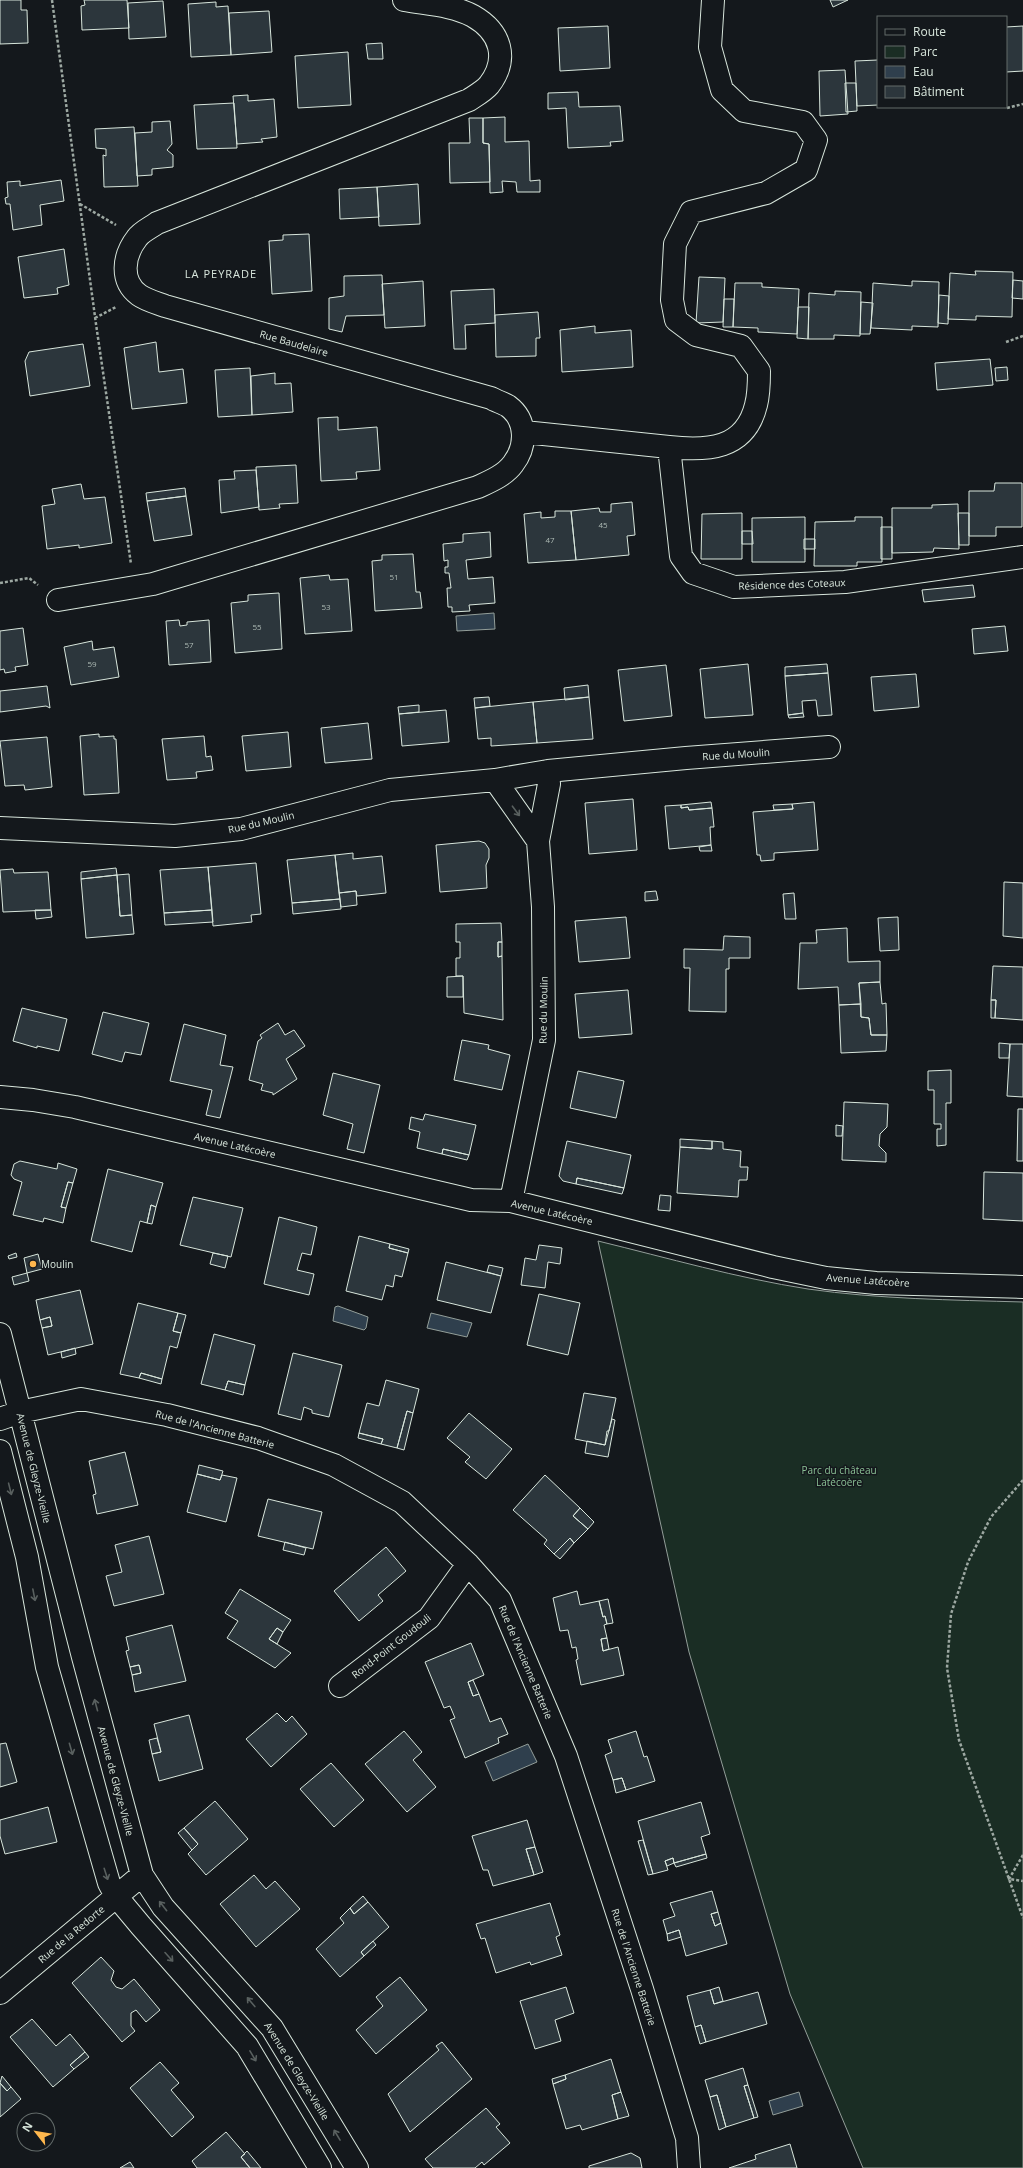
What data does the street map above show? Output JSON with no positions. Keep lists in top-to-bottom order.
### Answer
{
  "streets": {
    "street": [
      "Rue Baudelaire",
      "Résidence des Coteaux",
      "Rue du Moulin",
      "Avenue Latécoère",
      "Rue de l'Ancienne Batterie",
      "Avenue de Gleyze-Vieille",
      "Rond-Point Goudouli",
      "Rue de la Redorte"
    ]
  },
  "crossings": [
    ["Rue du Moulin", "Avenue Latécoère"],
    ["Rue de l'Ancienne Batterie", "Avenue de Gleyze-Vieille"],
    ["Rue de l'Ancienne Batterie", "Rond-Point Goudouli"],
    ["Avenue de Gleyze-Vieille", "Rue de la Redorte"]
  ],
  "districts": ["LA PEYRADE"],
  "parks": ["Parc du château Latécoère"],
  "places": ["Moulin"],
  "house_numbers": [
    "45",
    "47",
    "51",
    "53",
    "55",
    "57",
    "59"
  ],
  "legend": [
    "Route",
    "Parc",
    "Eau",
    "Bâtiment"
  ],
  "north": "top left"
}
